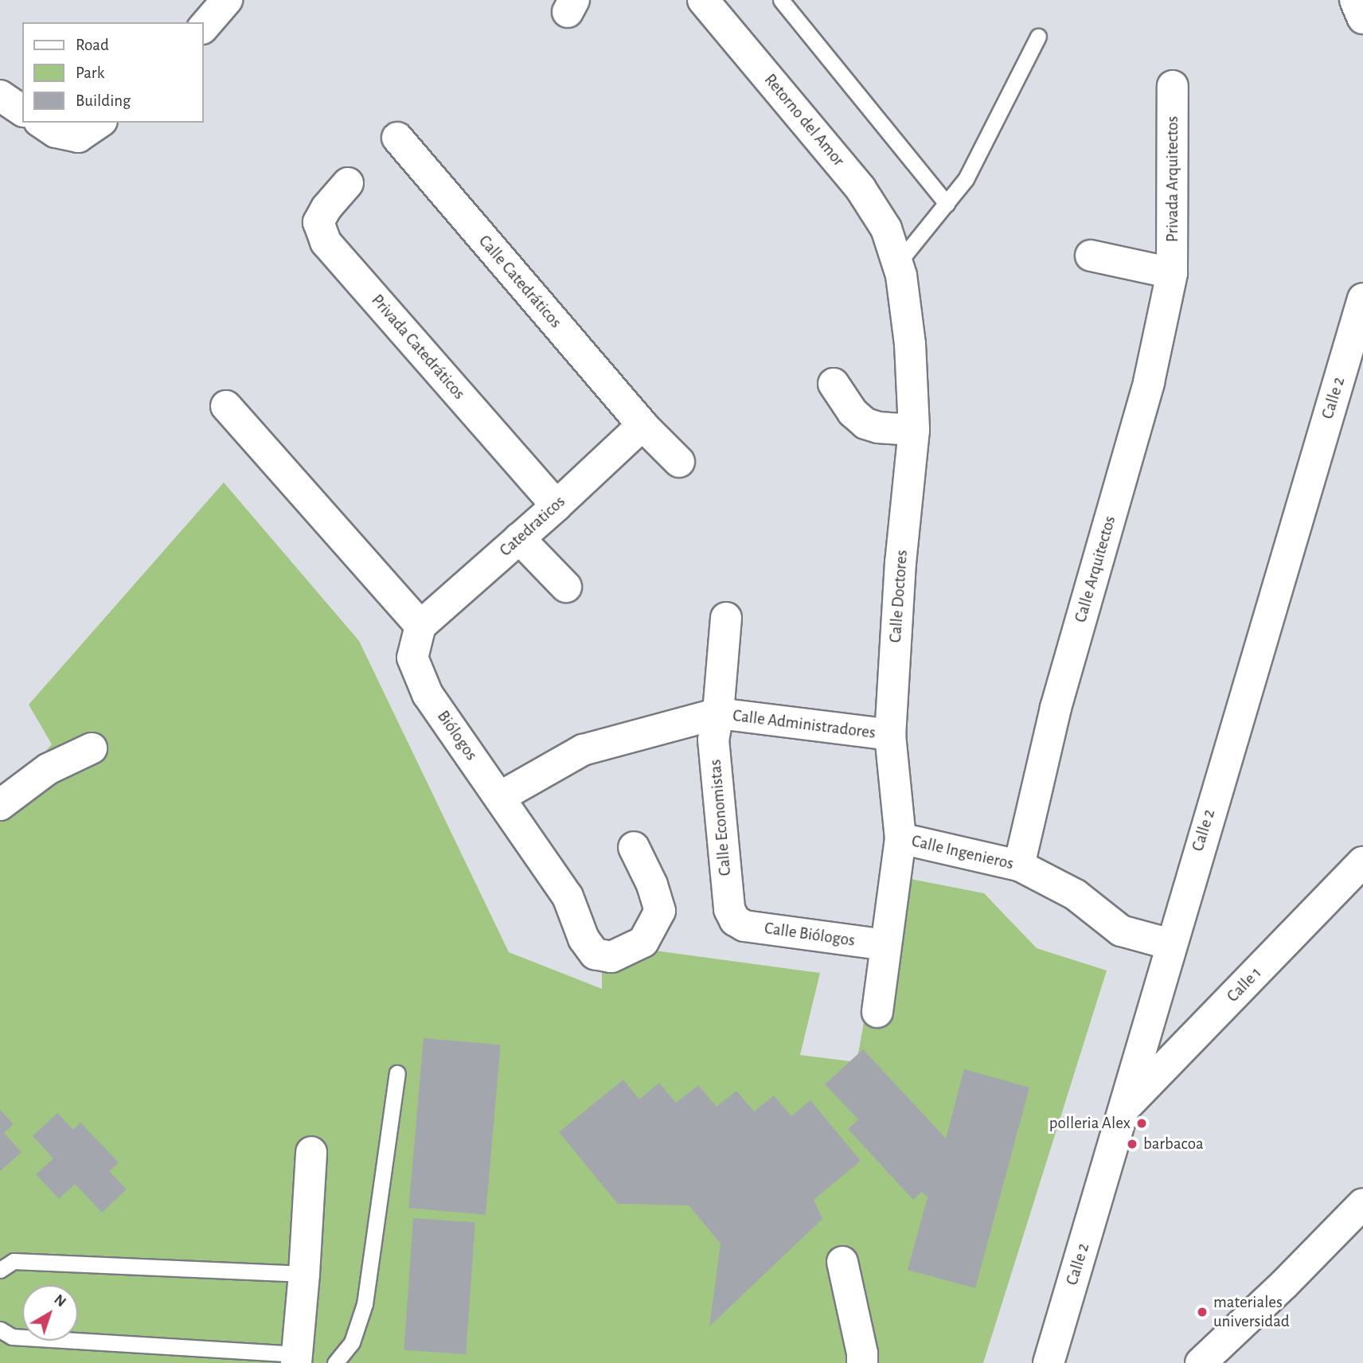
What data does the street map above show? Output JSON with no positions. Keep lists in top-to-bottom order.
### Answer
{
  "streets": {
    "street": [
      "Retorno del Amor",
      "Privada Arquitectos",
      "Calle Catedráticos",
      "Privada Catedráticos",
      "Calle 2",
      "Catedraticos",
      "Calle Arquitectos",
      "Calle Doctores",
      "Calle Administradores",
      "Biólogos",
      "Calle Economistas",
      "Calle Ingenieros",
      "Calle Biólogos",
      "Calle 1"
    ]
  },
  "crossings": [
    ["Retorno del Amor", "Calle Doctores"],
    ["Privada Arquitectos", "Calle Arquitectos"],
    ["Calle Catedráticos", "Catedraticos"],
    ["Privada Catedráticos", "Catedraticos"],
    ["Calle 2", "Calle Ingenieros"],
    ["Calle 2", "Calle 1"],
    ["Catedraticos", "Biólogos"],
    ["Calle Arquitectos", "Calle Ingenieros"],
    ["Calle Doctores", "Calle Administradores"],
    ["Calle Doctores", "Calle Ingenieros"],
    ["Calle Doctores", "Calle Biólogos"],
    ["Calle Administradores", "Calle Economistas"],
    ["Calle Economistas", "Calle Biólogos"]
  ],
  "places": ["polleria Alex", "barbacoa", "materiales universidad"],
  "legend": ["Road", "Park", "Building"],
  "north": "top right"
}
